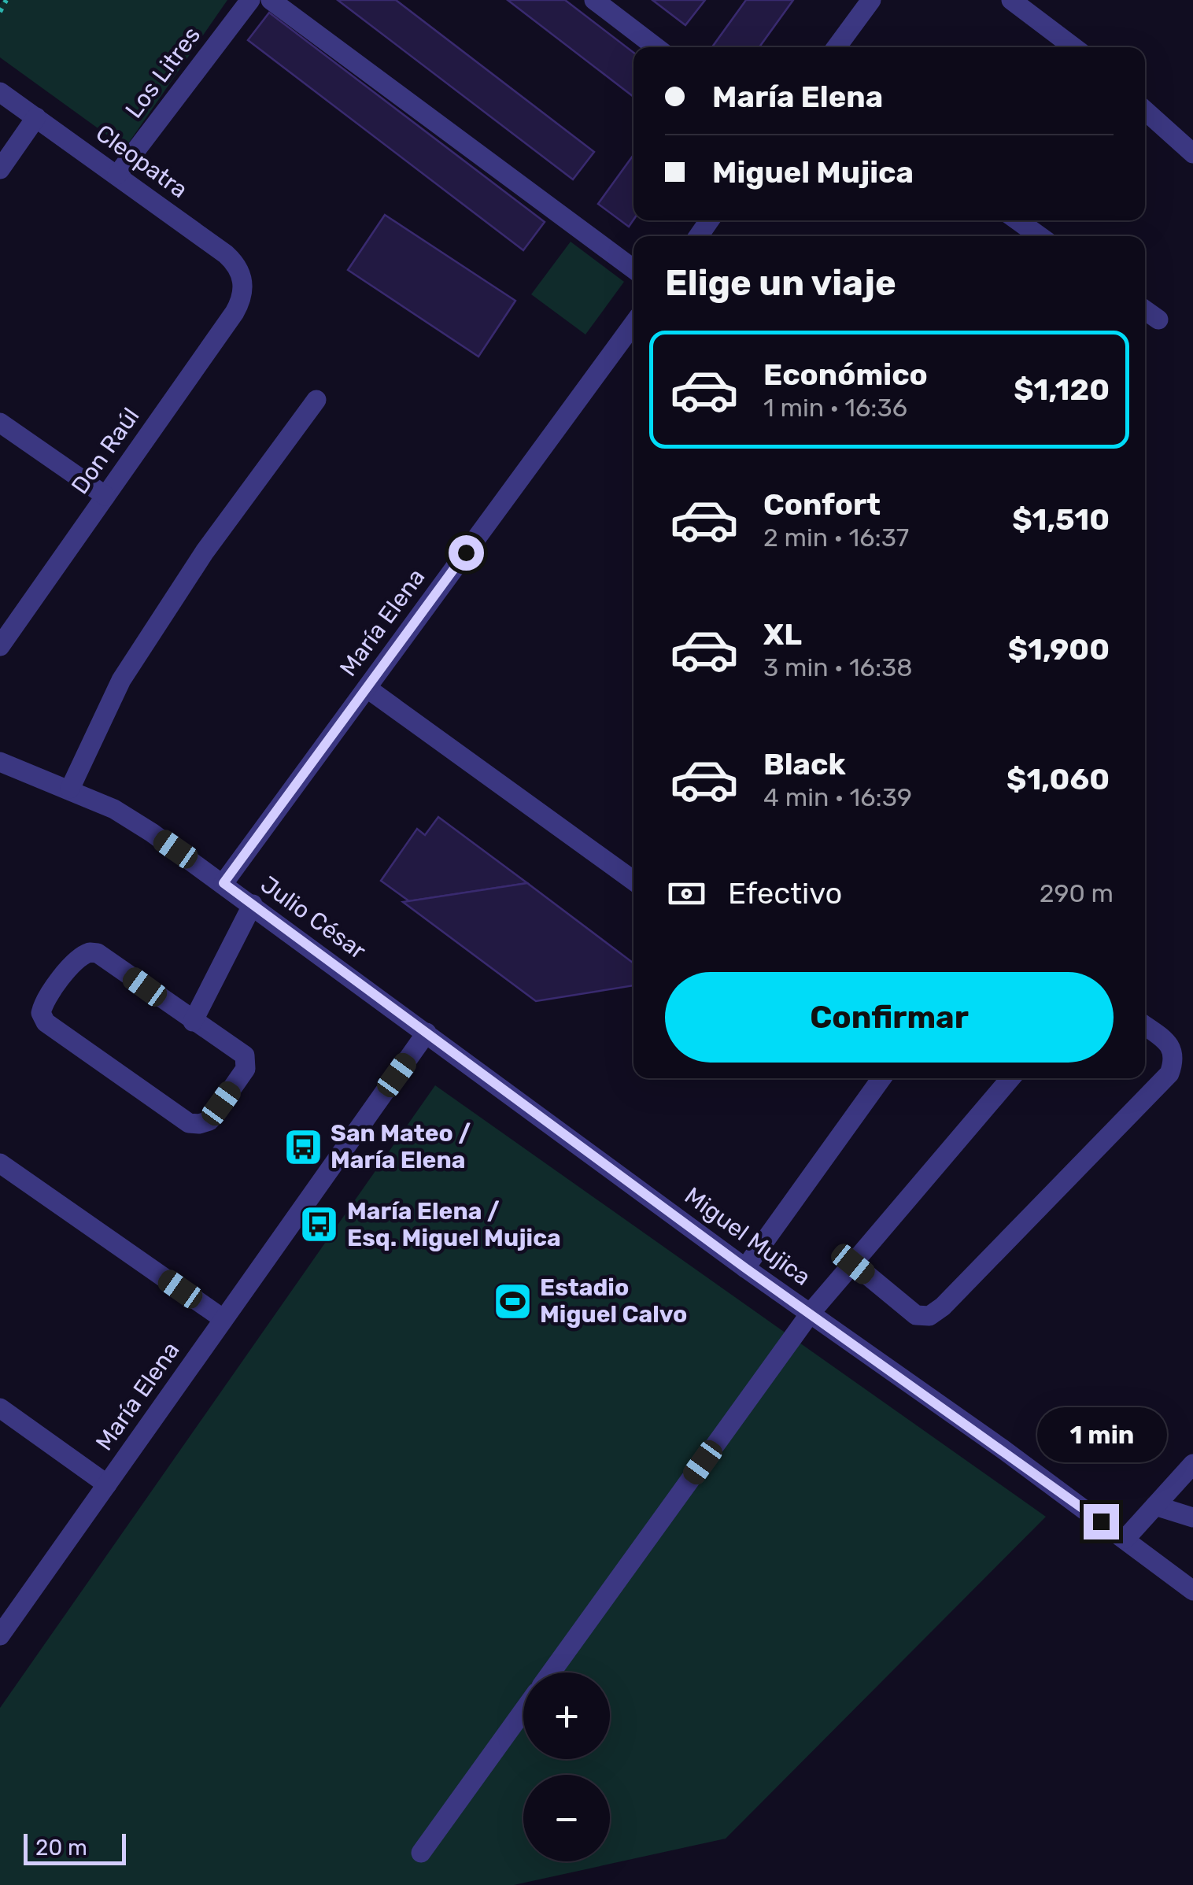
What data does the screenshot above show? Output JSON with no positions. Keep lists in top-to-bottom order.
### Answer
{
  "streets": {
    "street": [
      "Los Litres",
      "Cleopatra",
      "Don Raúl",
      "María Elena",
      "Julio César",
      "Miguel Mujica"
    ]
  },
  "crossings": [
    ["Los Litres", "Cleopatra"],
    ["Cleopatra", "Don Raúl"],
    ["María Elena", "Julio César"],
    ["María Elena", "Miguel Mujica"],
    ["Julio César", "Miguel Mujica"]
  ],
  "places": {
    "bus stop": ["San Mateo / María Elena", "María Elena / Esq. Miguel Mujica"],
    "sports": ["Estadio Miguel Calvo"]
  },
  "scale_bar": "20 m",
  "page": {
    "banner": ["María Elena", "Miguel Mujica"],
    "heading": "Elige un viaje",
    "list": [
      {
        "name": "Económico",
        "note": "1 min · 16:36",
        "value": "$1,120"
      },
      {
        "name": "Confort",
        "note": "2 min · 16:37",
        "value": "$1,510"
      },
      {
        "name": "XL",
        "note": "3 min · 16:38",
        "value": "$1,900"
      },
      {
        "name": "Black",
        "note": "4 min · 16:39",
        "value": "$1,060"
      }
    ],
    "pay": ["Efectivo", "290 m"],
    "buttons": "Confirmar",
    "bubble": "1 min",
    "map_buttons": ["+", "−"],
    "scale": "20 m"
  }
}
